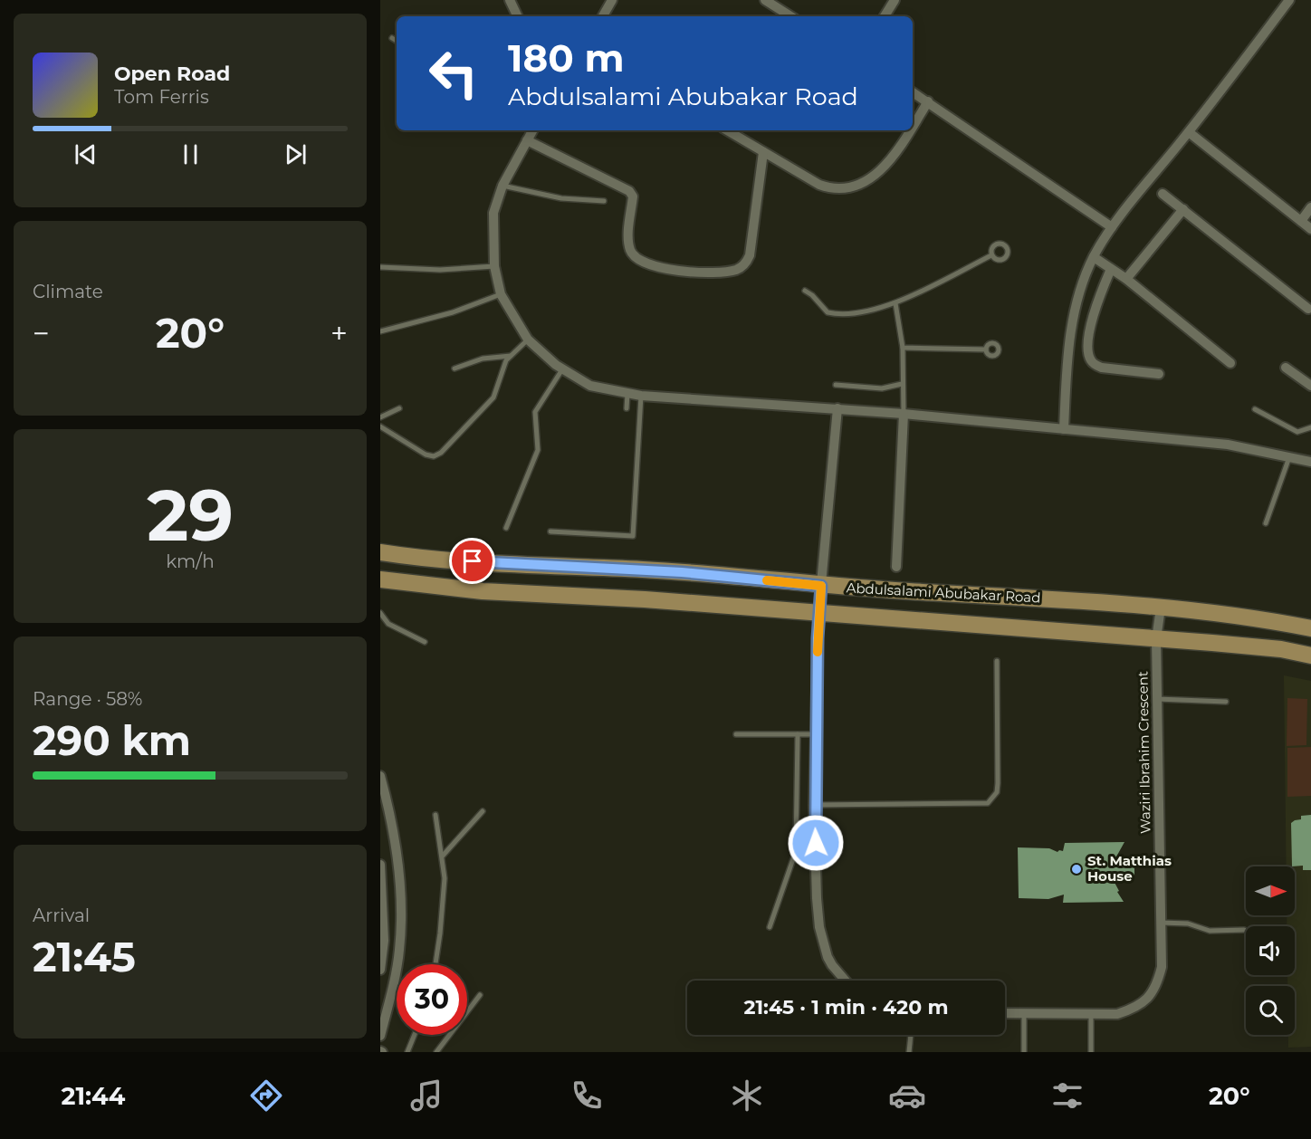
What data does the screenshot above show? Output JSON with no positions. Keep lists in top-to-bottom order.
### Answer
{
  "streets": {
    "main road": ["Abdulsalami Abubakar Road"],
    "street": ["Waziri Ibrahim Crescent"]
  },
  "crossings": [
    ["Abdulsalami Abubakar Road", "Waziri Ibrahim Crescent"]
  ],
  "places": ["St. Matthias House"],
  "north": "right",
  "page": {
    "turn": ["180 m", "Abdulsalami Abubakar Road"],
    "song": ["Open Road", "Tom Ferris"],
    "tile": [
      "Climate",
      ["29", "km/h"],
      ["Range · 58%", "290 km"],
      ["Arrival", "21:45"]
    ],
    "heat": ["−", "20°", "+"],
    "limit": "30",
    "trip": "21:45 · 1 min · 420 m",
    "tabs": ["21:44", "20°"]
  }
}
